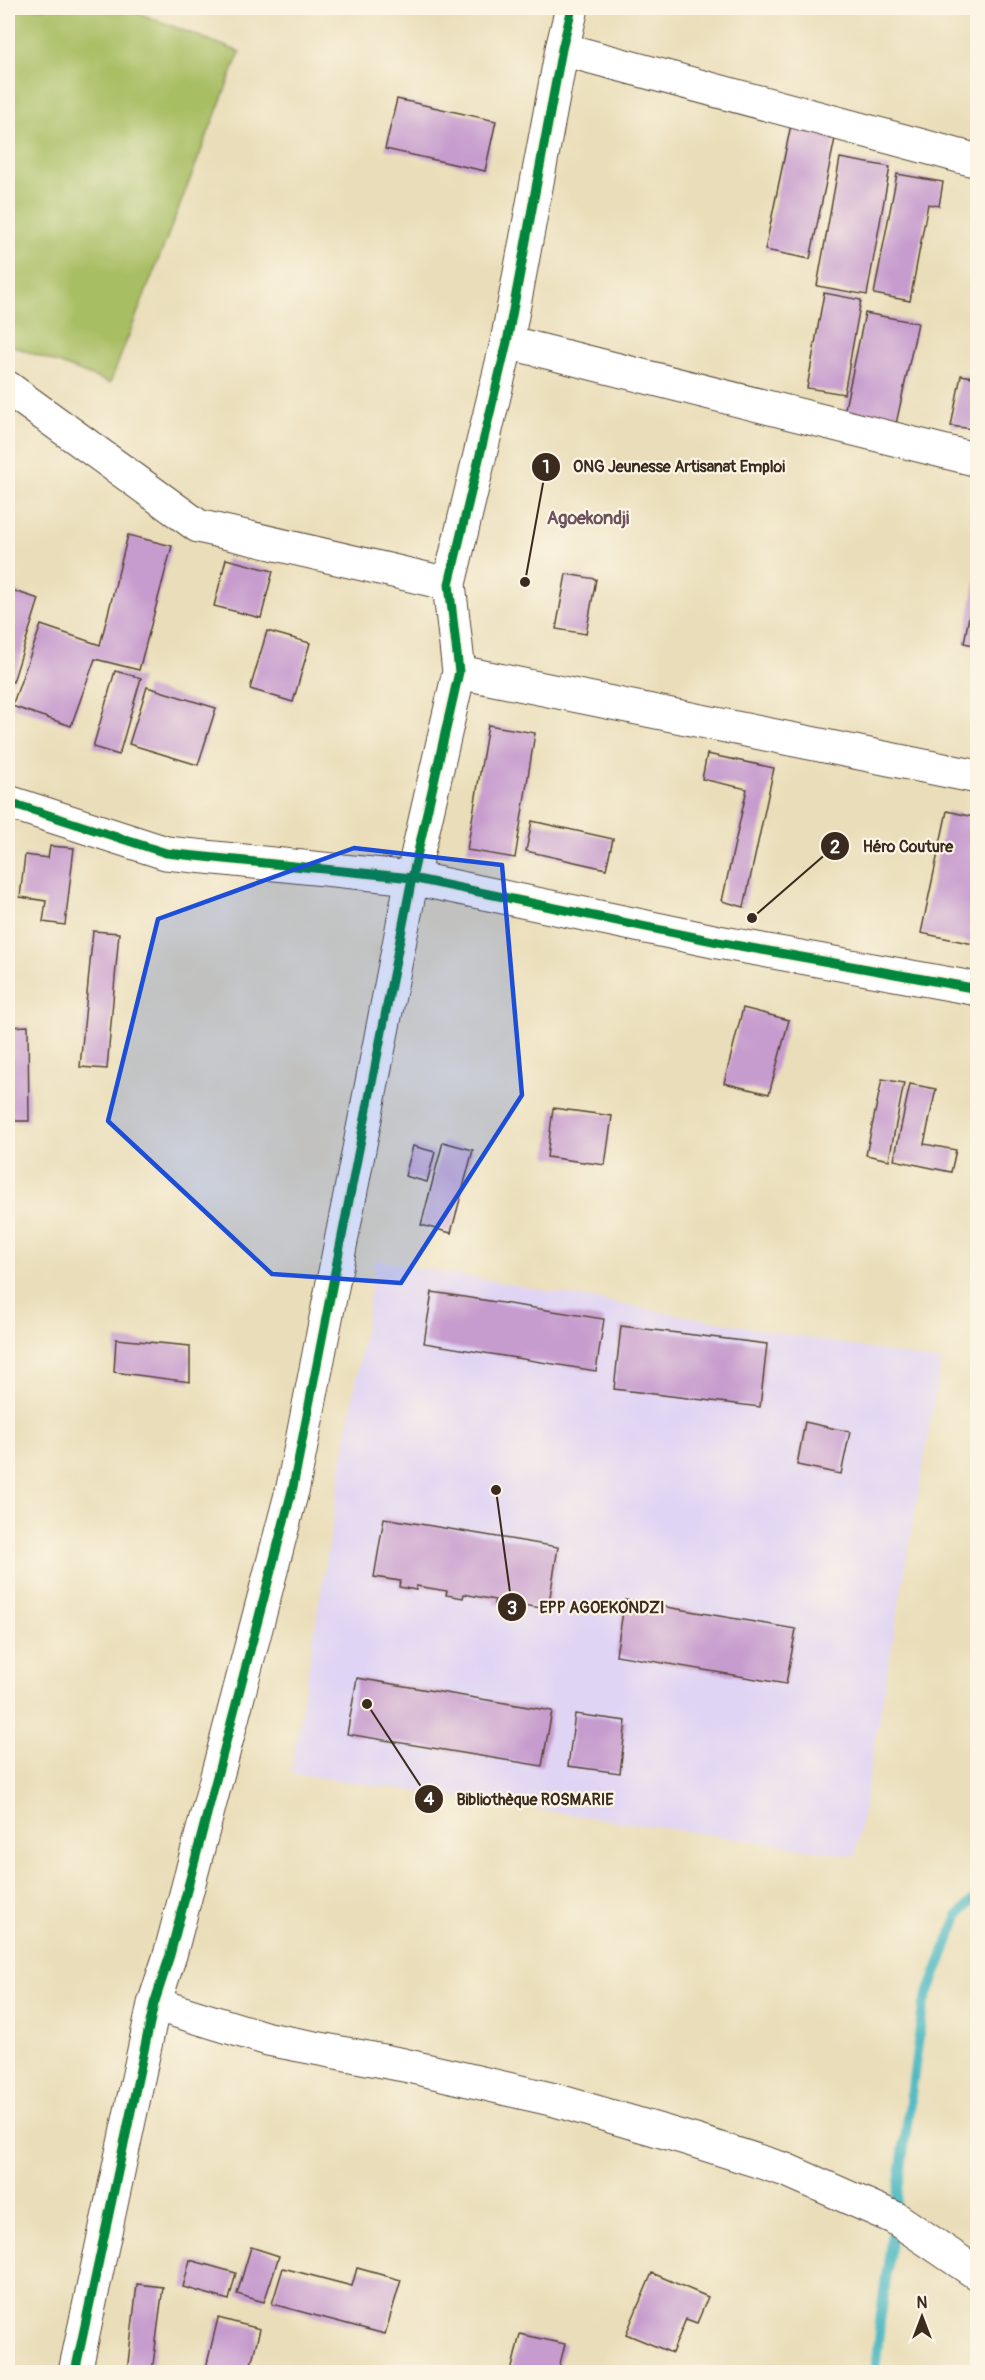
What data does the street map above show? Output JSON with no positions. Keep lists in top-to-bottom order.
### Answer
{
  "districts": ["Agoekondji"],
  "places": [
    "ONG Jeunesse Artisanat Emploi",
    "Héro Couture",
    "EPP AGOEKONDZI",
    "Bibliothèque ROSMARIE"
  ],
  "north": "top"
}
